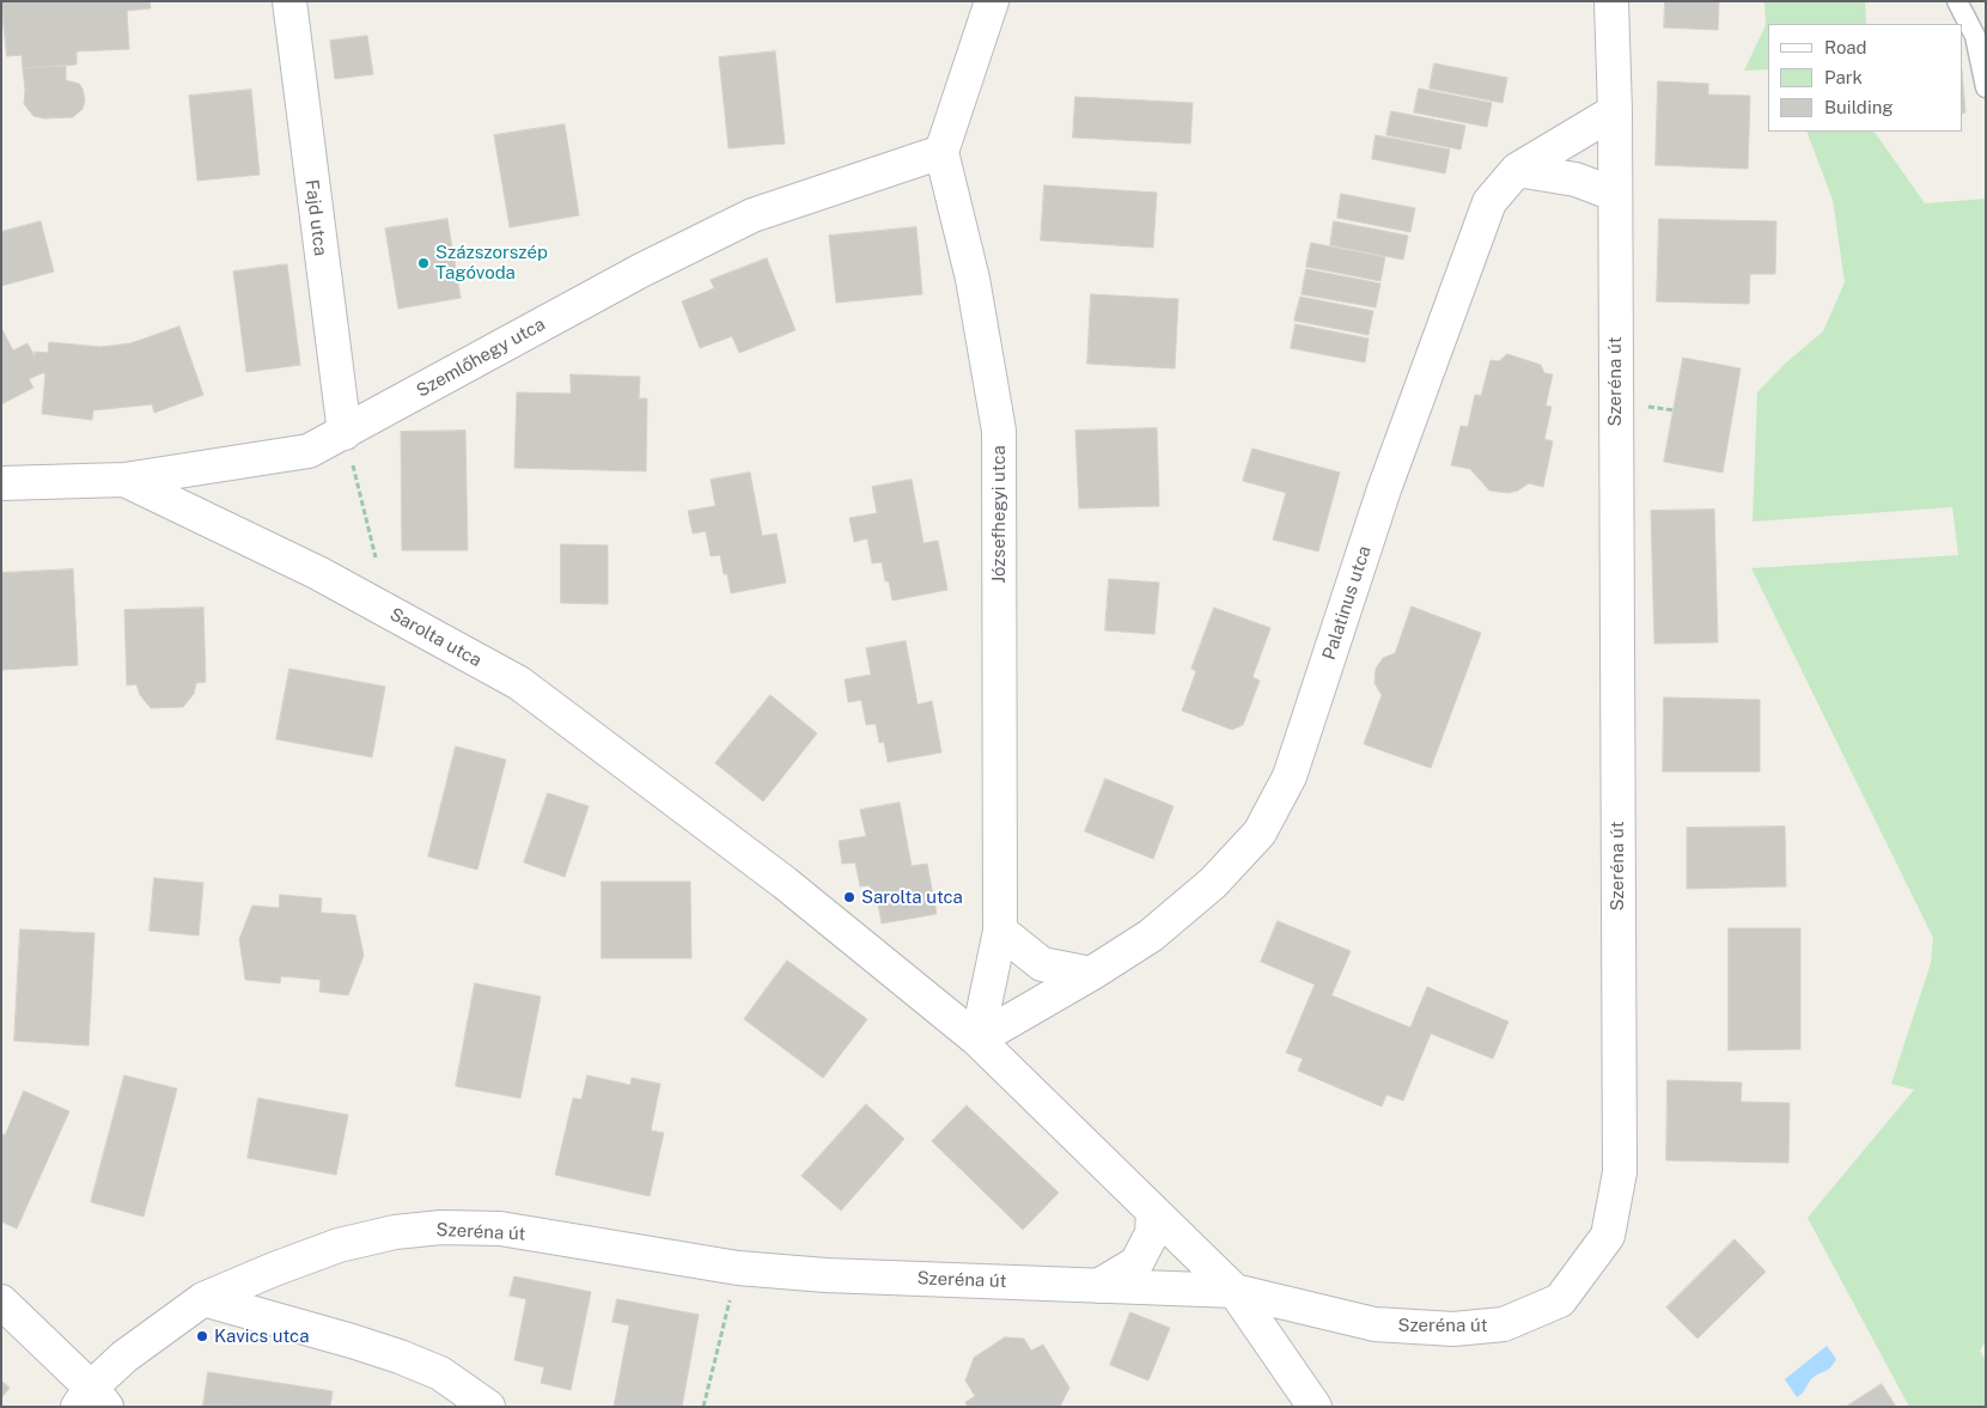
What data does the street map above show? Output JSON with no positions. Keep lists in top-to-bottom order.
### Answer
{
  "streets": {
    "street": [
      "Fajd utca",
      "Szemlőhegy utca",
      "Szeréna út",
      "Józsefhegyi utca",
      "Palatinus utca",
      "Sarolta utca"
    ]
  },
  "crossings": [
    ["Fajd utca", "Szemlőhegy utca"],
    ["Szemlőhegy utca", "Józsefhegyi utca"],
    ["Szemlőhegy utca", "Sarolta utca"],
    ["Szeréna út", "Palatinus utca"],
    ["Szeréna út", "Sarolta utca"],
    ["Józsefhegyi utca", "Palatinus utca"],
    ["Józsefhegyi utca", "Sarolta utca"],
    ["Palatinus utca", "Sarolta utca"]
  ],
  "places": ["Százszorszép Tagóvoda", "Sarolta utca", "Kavics utca"],
  "legend": ["Road", "Park", "Building"]
}
